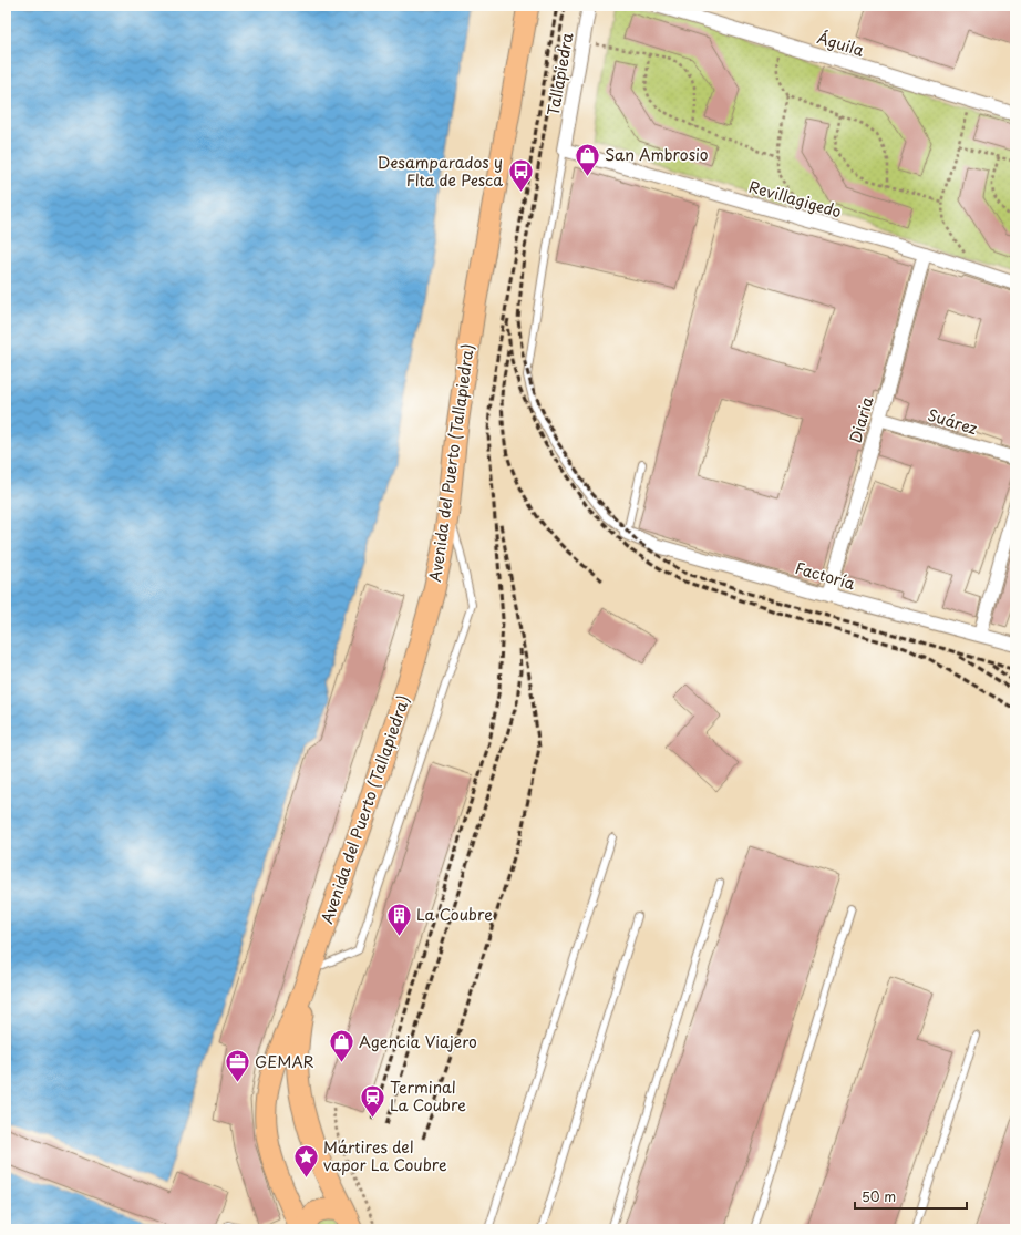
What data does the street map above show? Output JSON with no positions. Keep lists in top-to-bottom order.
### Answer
{
  "streets": {
    "main road": ["Avenida del Puerto (Tallapiedra)"],
    "street": [
      "Águila",
      "Tallapiedra",
      "Revillagigedo",
      "Diaria",
      "Suárez",
      "Factoría"
    ]
  },
  "crossings": [
    ["Tallapiedra", "Revillagigedo"],
    ["Revillagigedo", "Diaria"],
    ["Diaria", "Suárez"],
    ["Diaria", "Factoría"]
  ],
  "places": {
    "shop": ["San Ambrosio", "Agencia Viajero"],
    "bus stop": ["Desamparados y Flta de Pesca"],
    "building": ["La Coubre"],
    "office": ["GEMAR"],
    "station": ["Terminal La Coubre"],
    "place": ["Mártires del vapor La Coubre"]
  },
  "scale_bar": "50 m"
}
